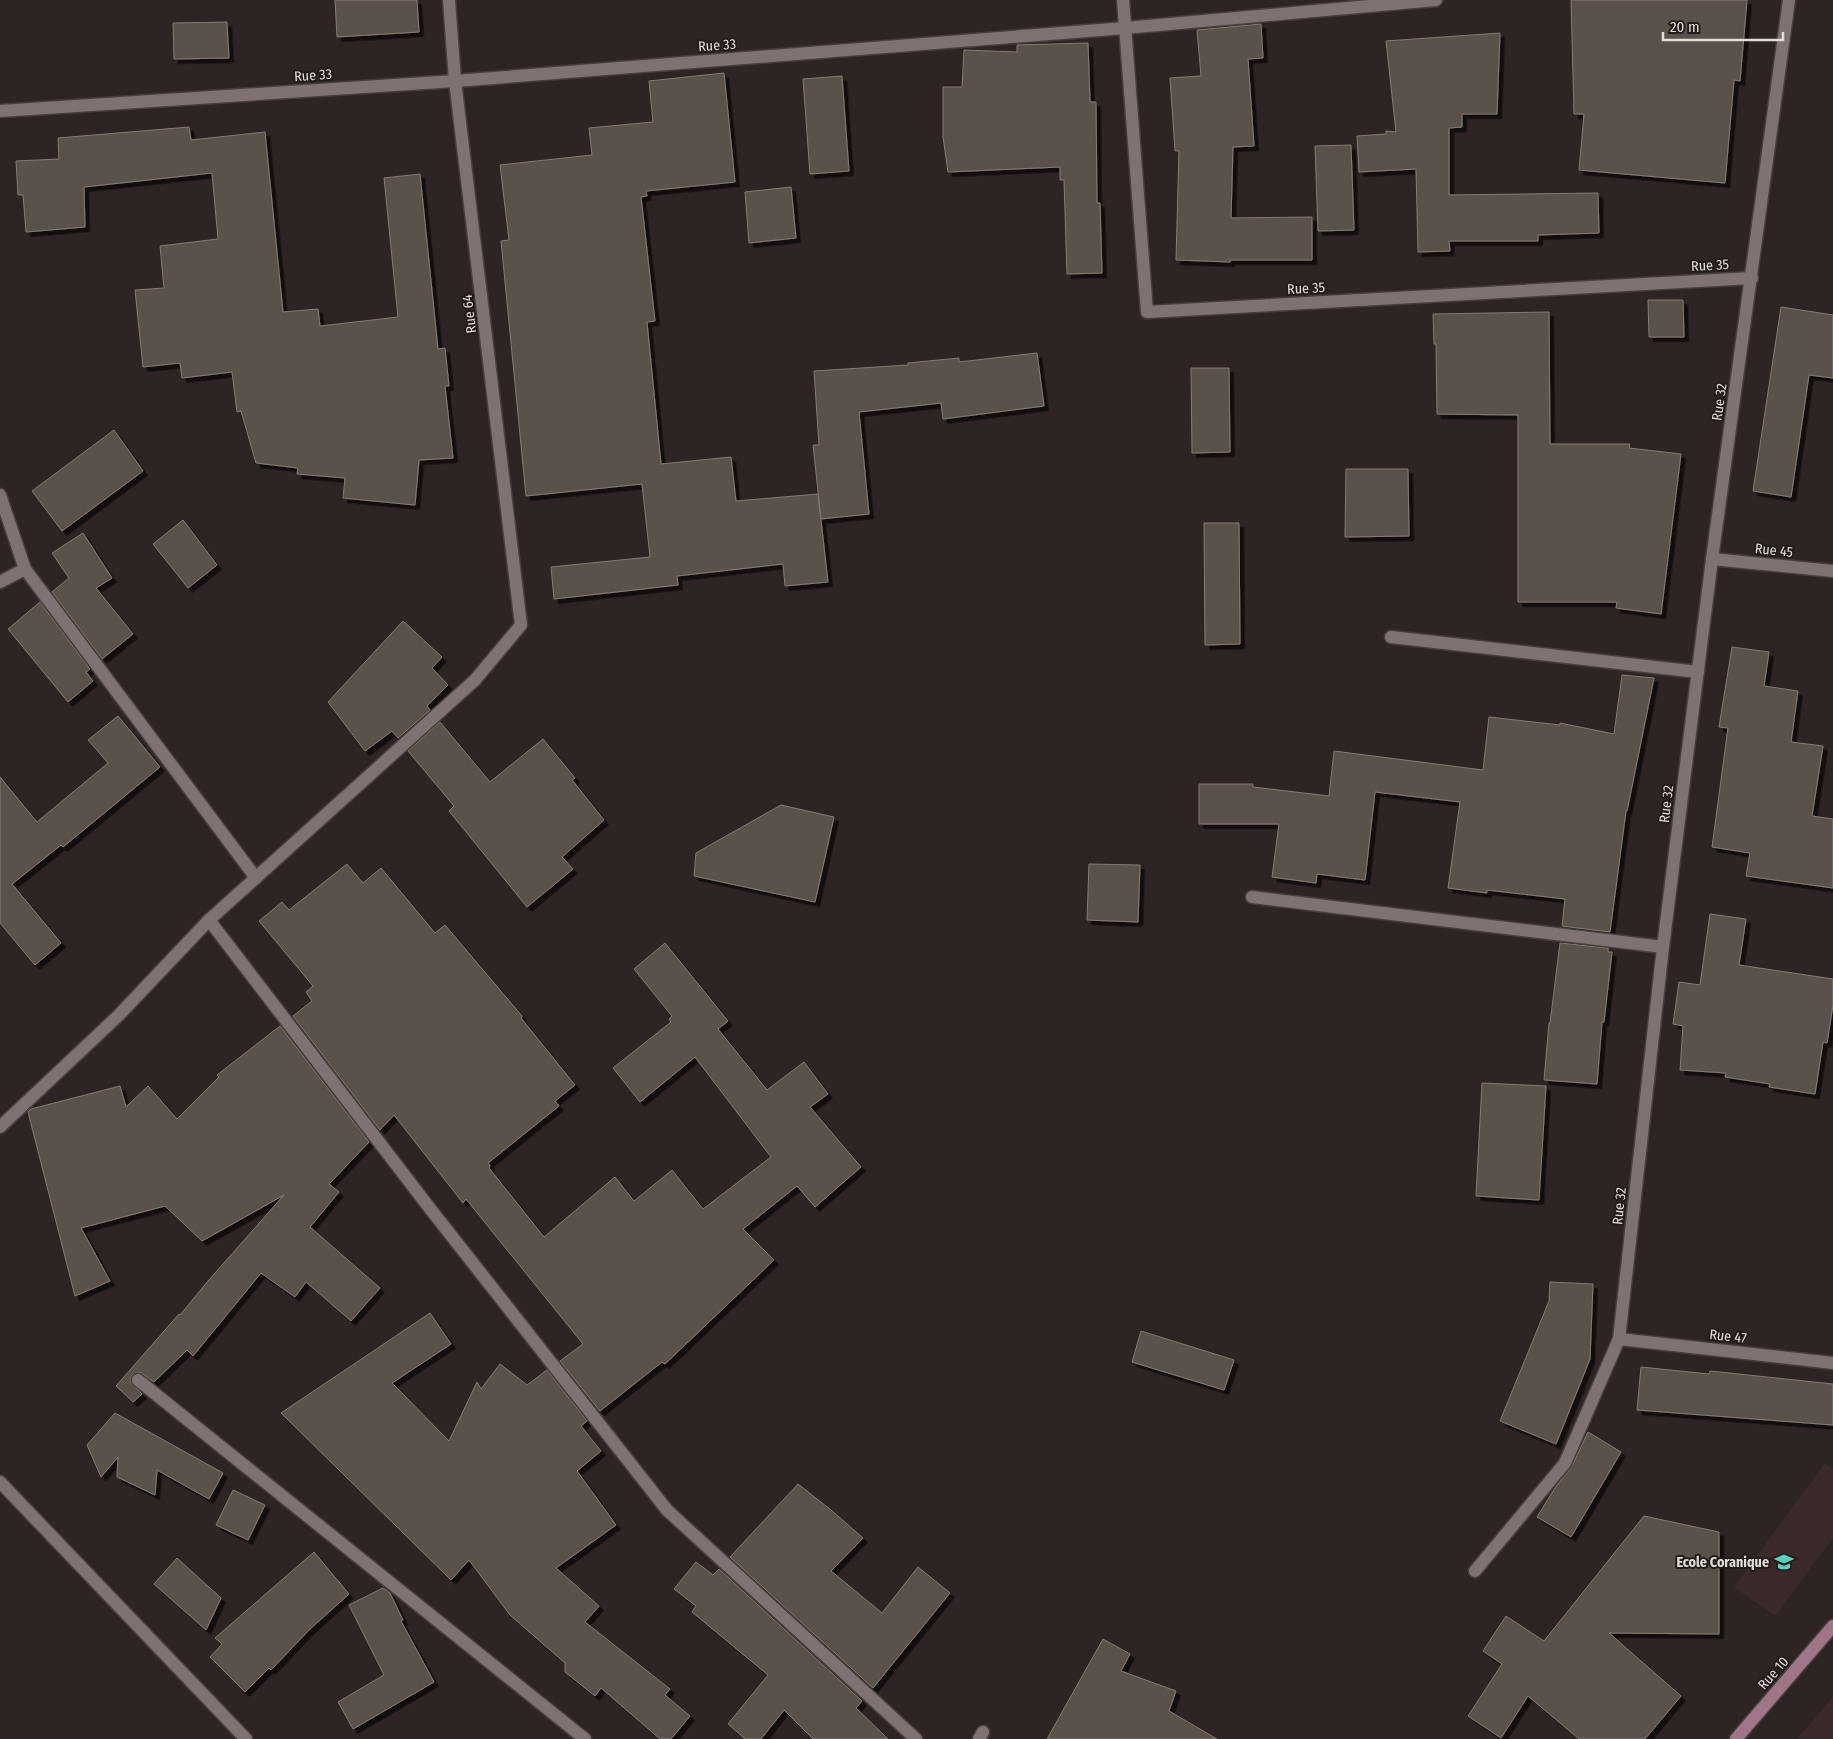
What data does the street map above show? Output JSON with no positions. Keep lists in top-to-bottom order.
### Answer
{
  "streets": {
    "main road": ["Rue 10"],
    "street": [
      "Rue 33",
      "Rue 35",
      "Rue 64",
      "Rue 32",
      "Rue 45",
      "Rue 47"
    ]
  },
  "crossings": [
    ["Rue 33", "Rue 35"],
    ["Rue 33", "Rue 64"],
    ["Rue 35", "Rue 32"],
    ["Rue 32", "Rue 45"],
    ["Rue 32", "Rue 47"]
  ],
  "places": {
    "school or university": ["Ecole Coranique"]
  },
  "scale_bar": "20 m"
}
